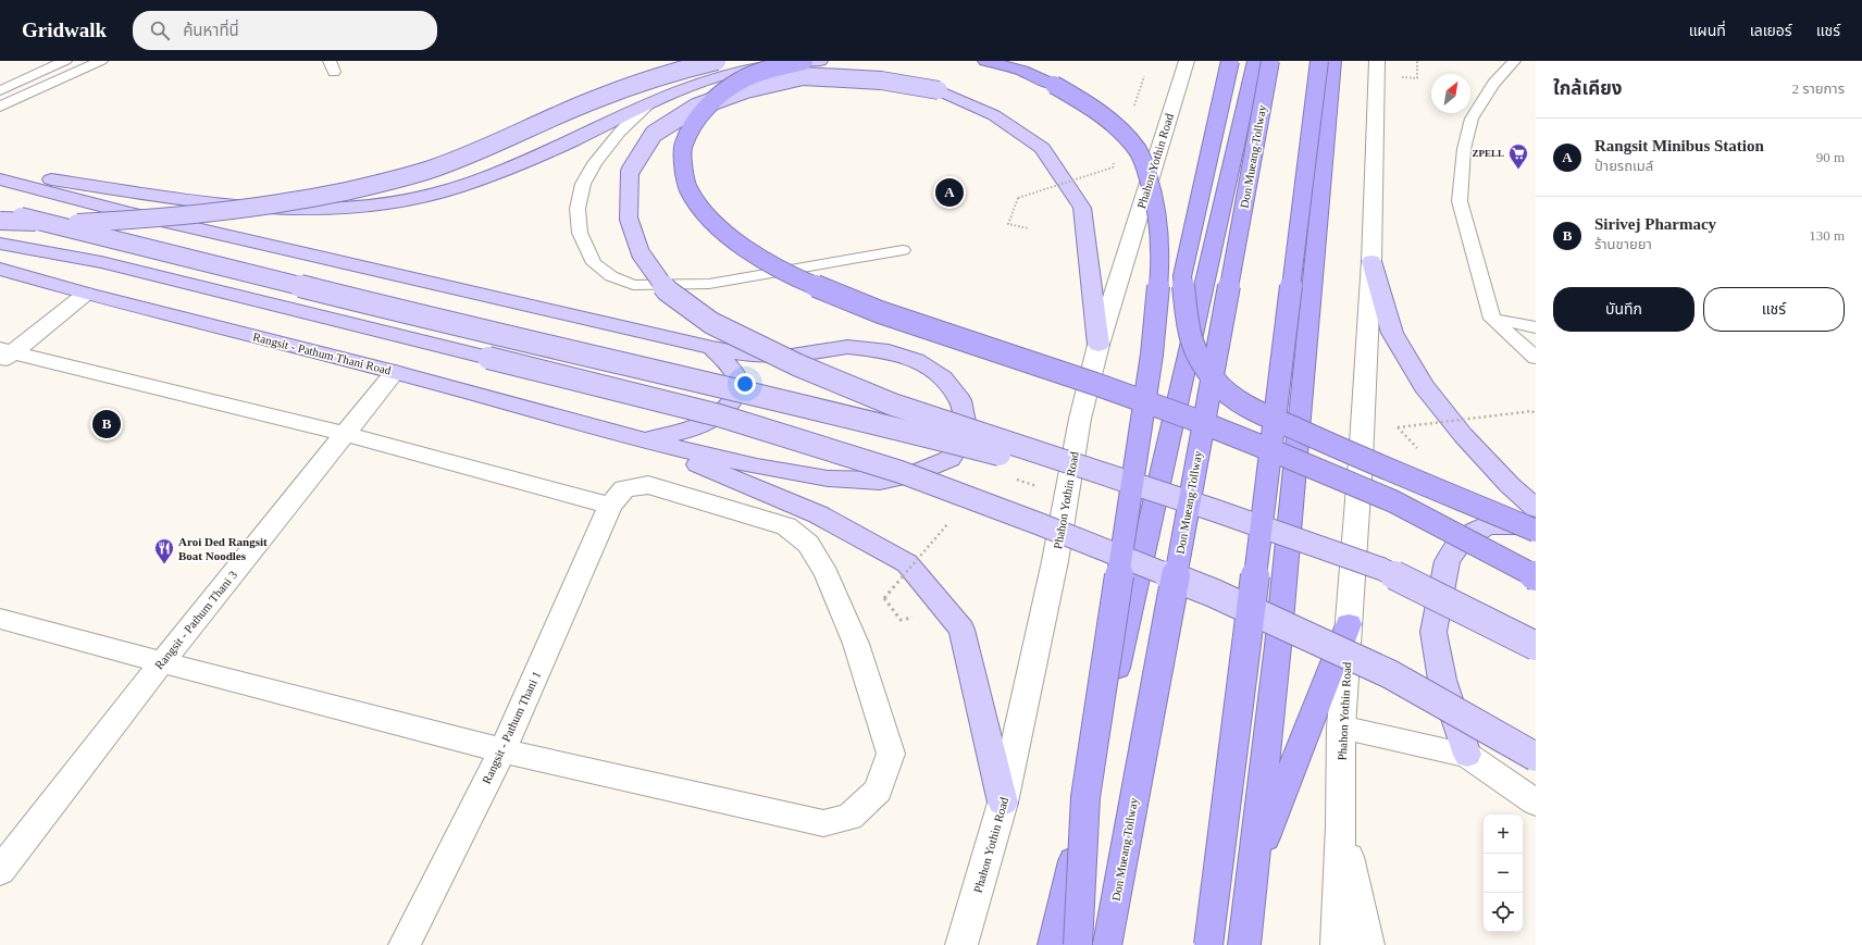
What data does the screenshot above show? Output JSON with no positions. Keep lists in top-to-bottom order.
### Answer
{
  "streets": {
    "highway": ["Don Mueang Tollway"],
    "main road": ["Rangsit - Pathum Thani Road"],
    "street": ["Phahon Yothin Road", "Rangsit - Pathum Thani 3", "Rangsit - Pathum Thani 1"]
  },
  "crossings": [
    ["Rangsit - Pathum Thani Road", "Rangsit - Pathum Thani 3"],
    ["Rangsit - Pathum Thani 3", "Rangsit - Pathum Thani 1"]
  ],
  "places": {
    "supermarket": ["ZPELL"],
    "restaurant": ["Aroi Ded Rangsit Boat Noodles"]
  },
  "north": "top right",
  "page": {
    "header": "Gridwalk",
    "search": "ค้นหาที่นี่",
    "nav": ["แผนที่", "เลเยอร์", "แชร์"],
    "heading": ["ใกล้เคียง", "2 รายการ"],
    "list": [
      {
        "mark": "A",
        "name": "Rangsit Minibus Station",
        "note": "ป้ายรถเมล์",
        "value": "90 m"
      },
      {
        "mark": "B",
        "name": "Sirivej Pharmacy",
        "note": "ร้านขายยา",
        "value": "130 m"
      }
    ],
    "pins": ["A", "B"],
    "buttons": ["บันทึก", "แชร์"],
    "map_buttons": ["+", "−"]
  }
}
